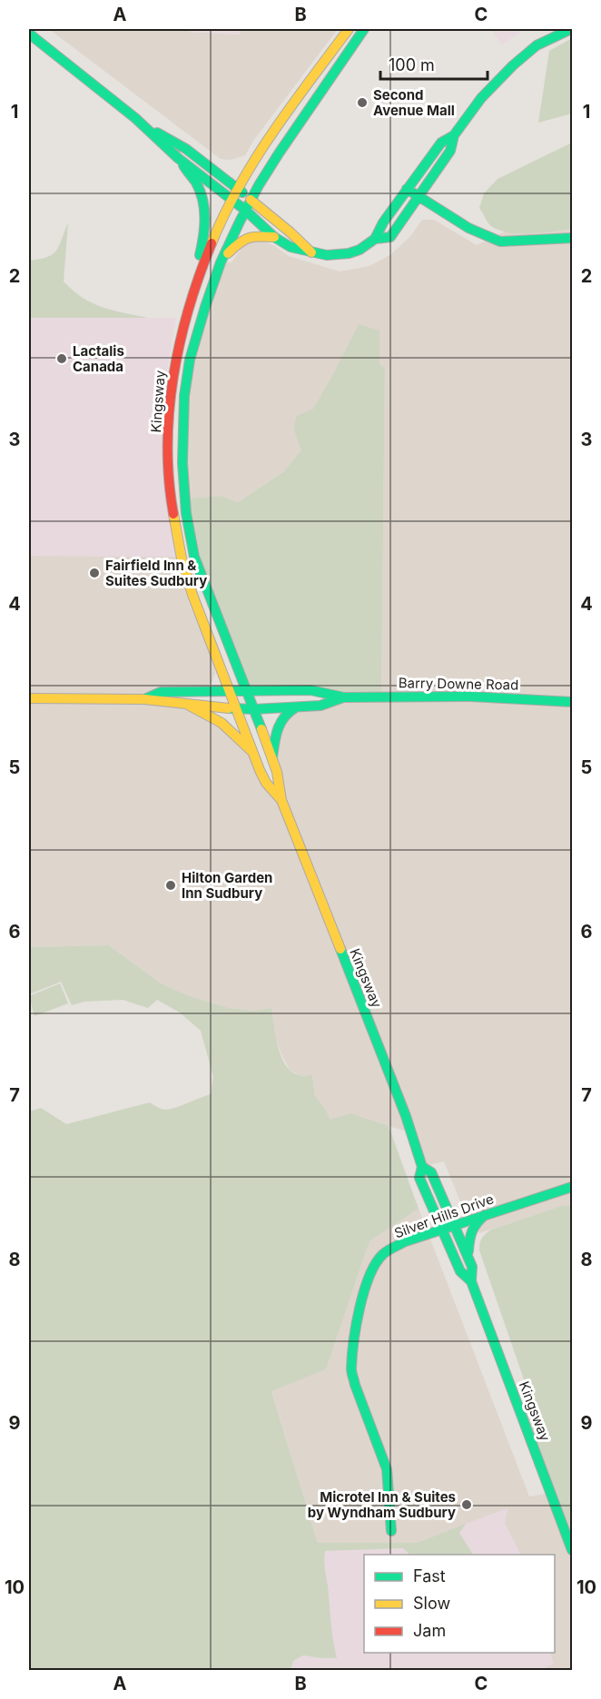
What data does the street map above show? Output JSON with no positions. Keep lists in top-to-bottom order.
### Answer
{
  "streets": {
    "main road": ["Kingsway", "Barry Downe Road", "Silver Hills Drive"]
  },
  "crossings": [
    ["Kingsway", "Barry Downe Road"],
    ["Kingsway", "Silver Hills Drive"]
  ],
  "places": [
    "Second Avenue Mall",
    "Lactalis Canada",
    "Fairfield Inn & Suites Sudbury",
    "Hilton Garden Inn Sudbury",
    "Microtel Inn & Suites by Wyndham Sudbury"
  ],
  "legend": ["Fast", "Slow", "Jam"],
  "scale_bar": "100 m",
  "grid": {
    "columns": ["A", "B", "C"],
    "rows": [
      "1",
      "2",
      "3",
      "4",
      "5",
      "6",
      "7",
      "8",
      "9",
      "10"
    ]
  }
}
